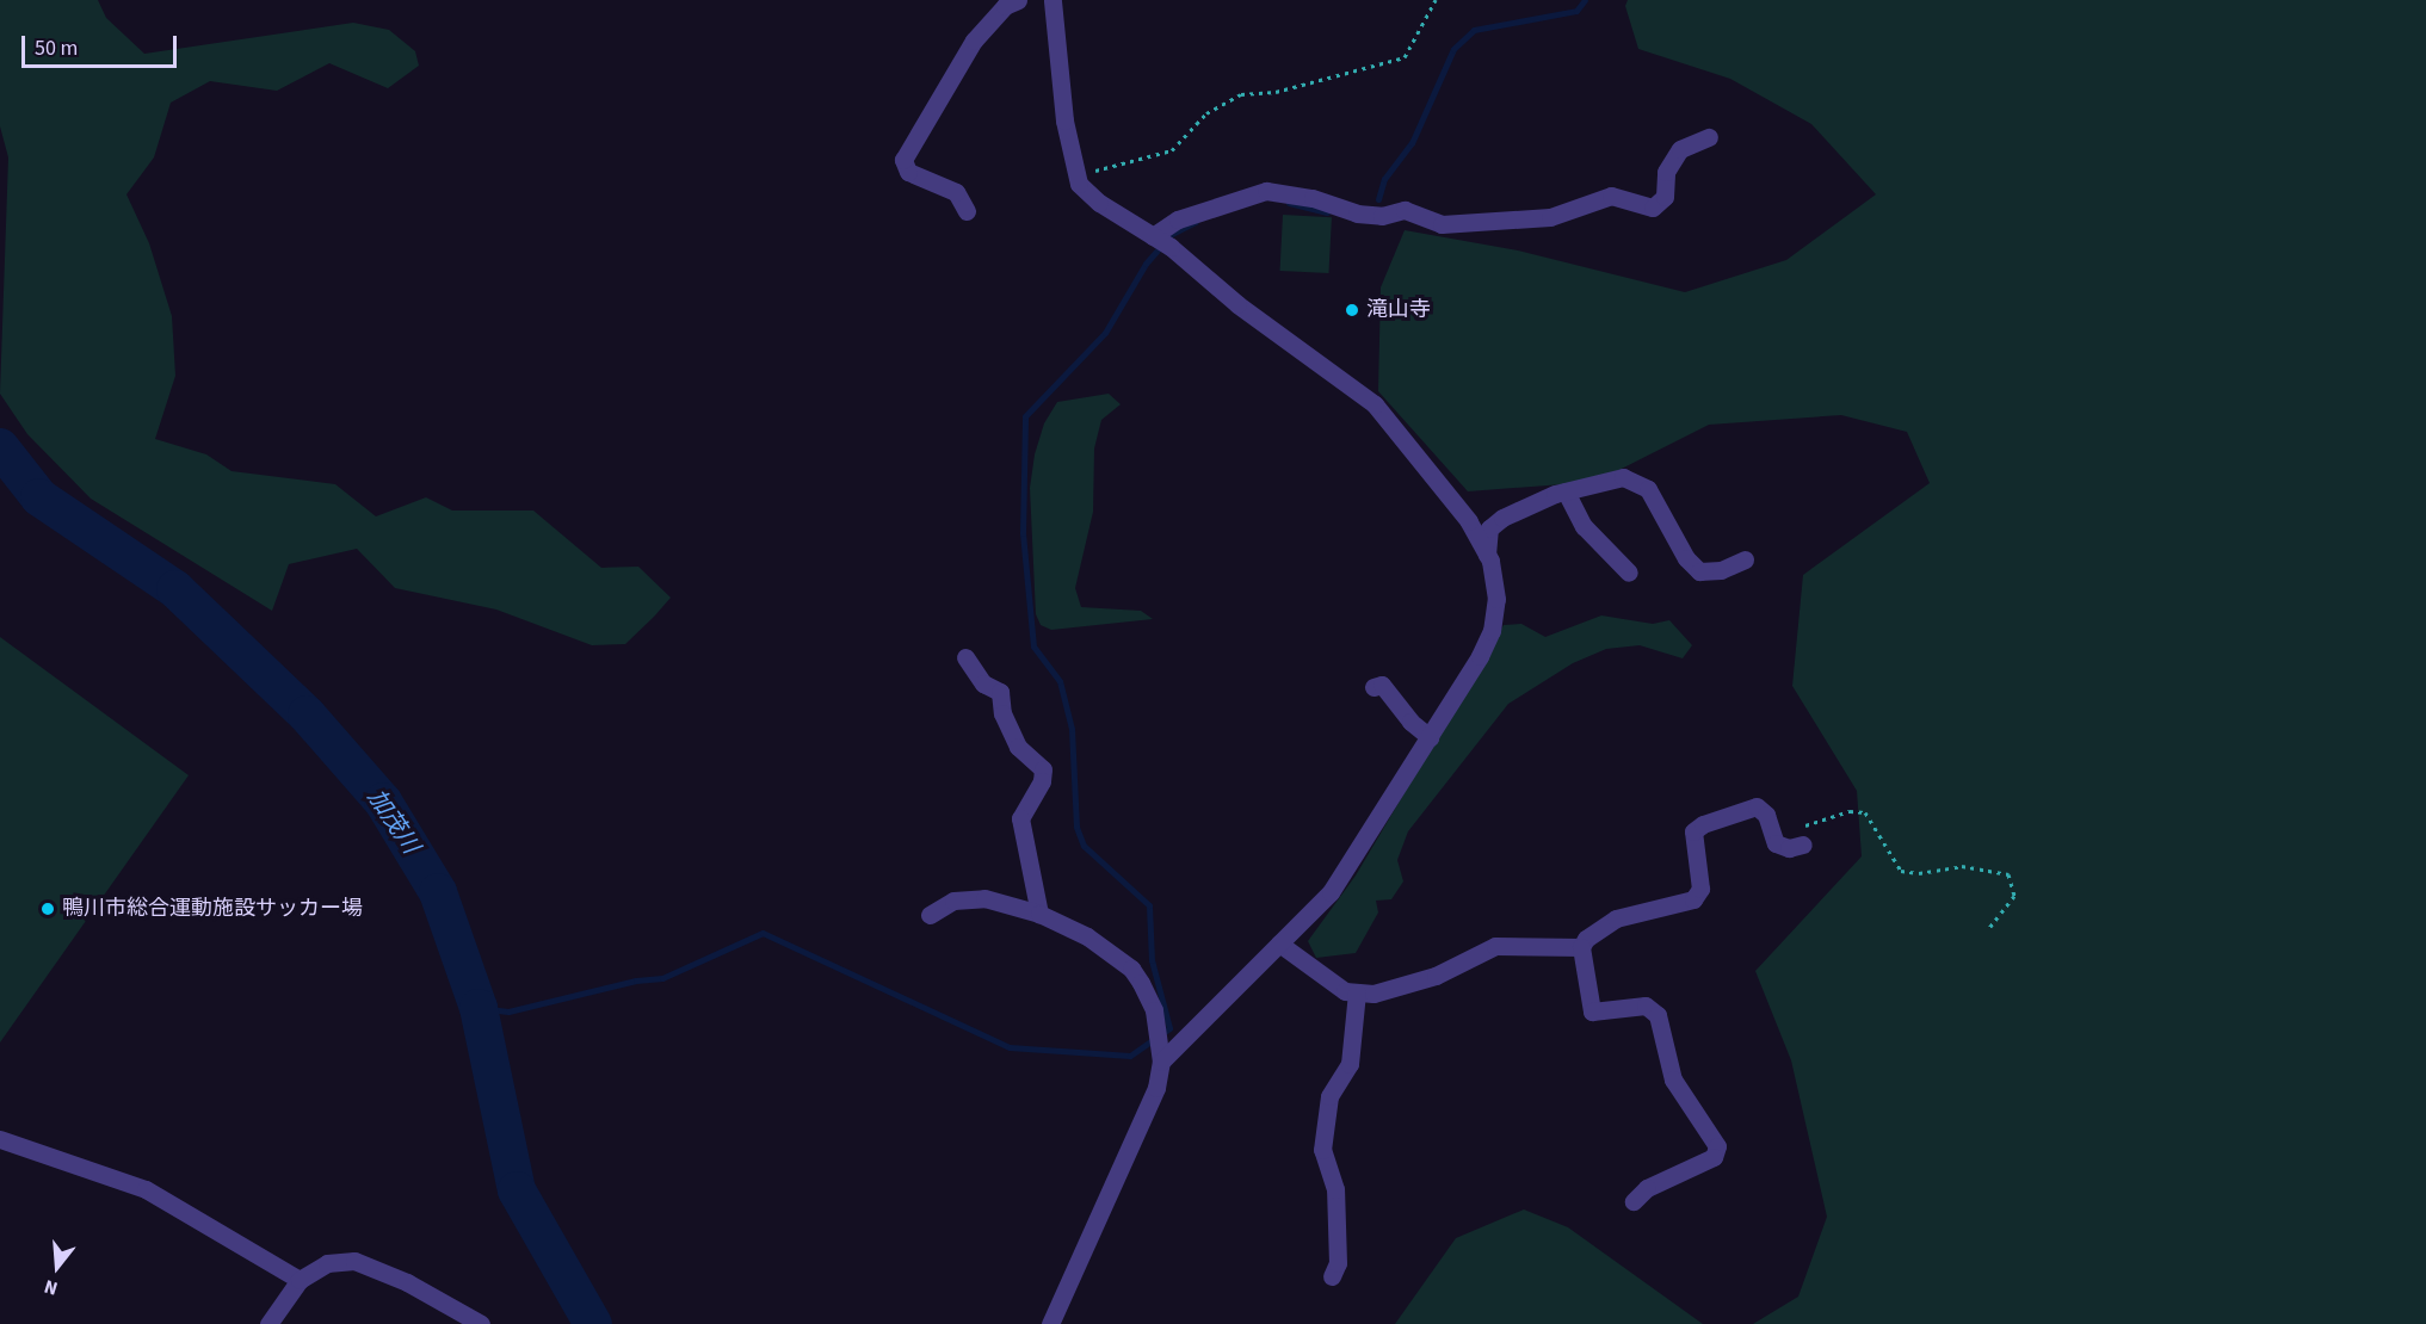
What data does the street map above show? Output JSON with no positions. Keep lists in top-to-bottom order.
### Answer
{
  "water": ["加茂川"],
  "places": ["滝山寺", "鴨川市総合運動施設サッカー場"],
  "scale_bar": "50 m",
  "north": "bottom"
}
